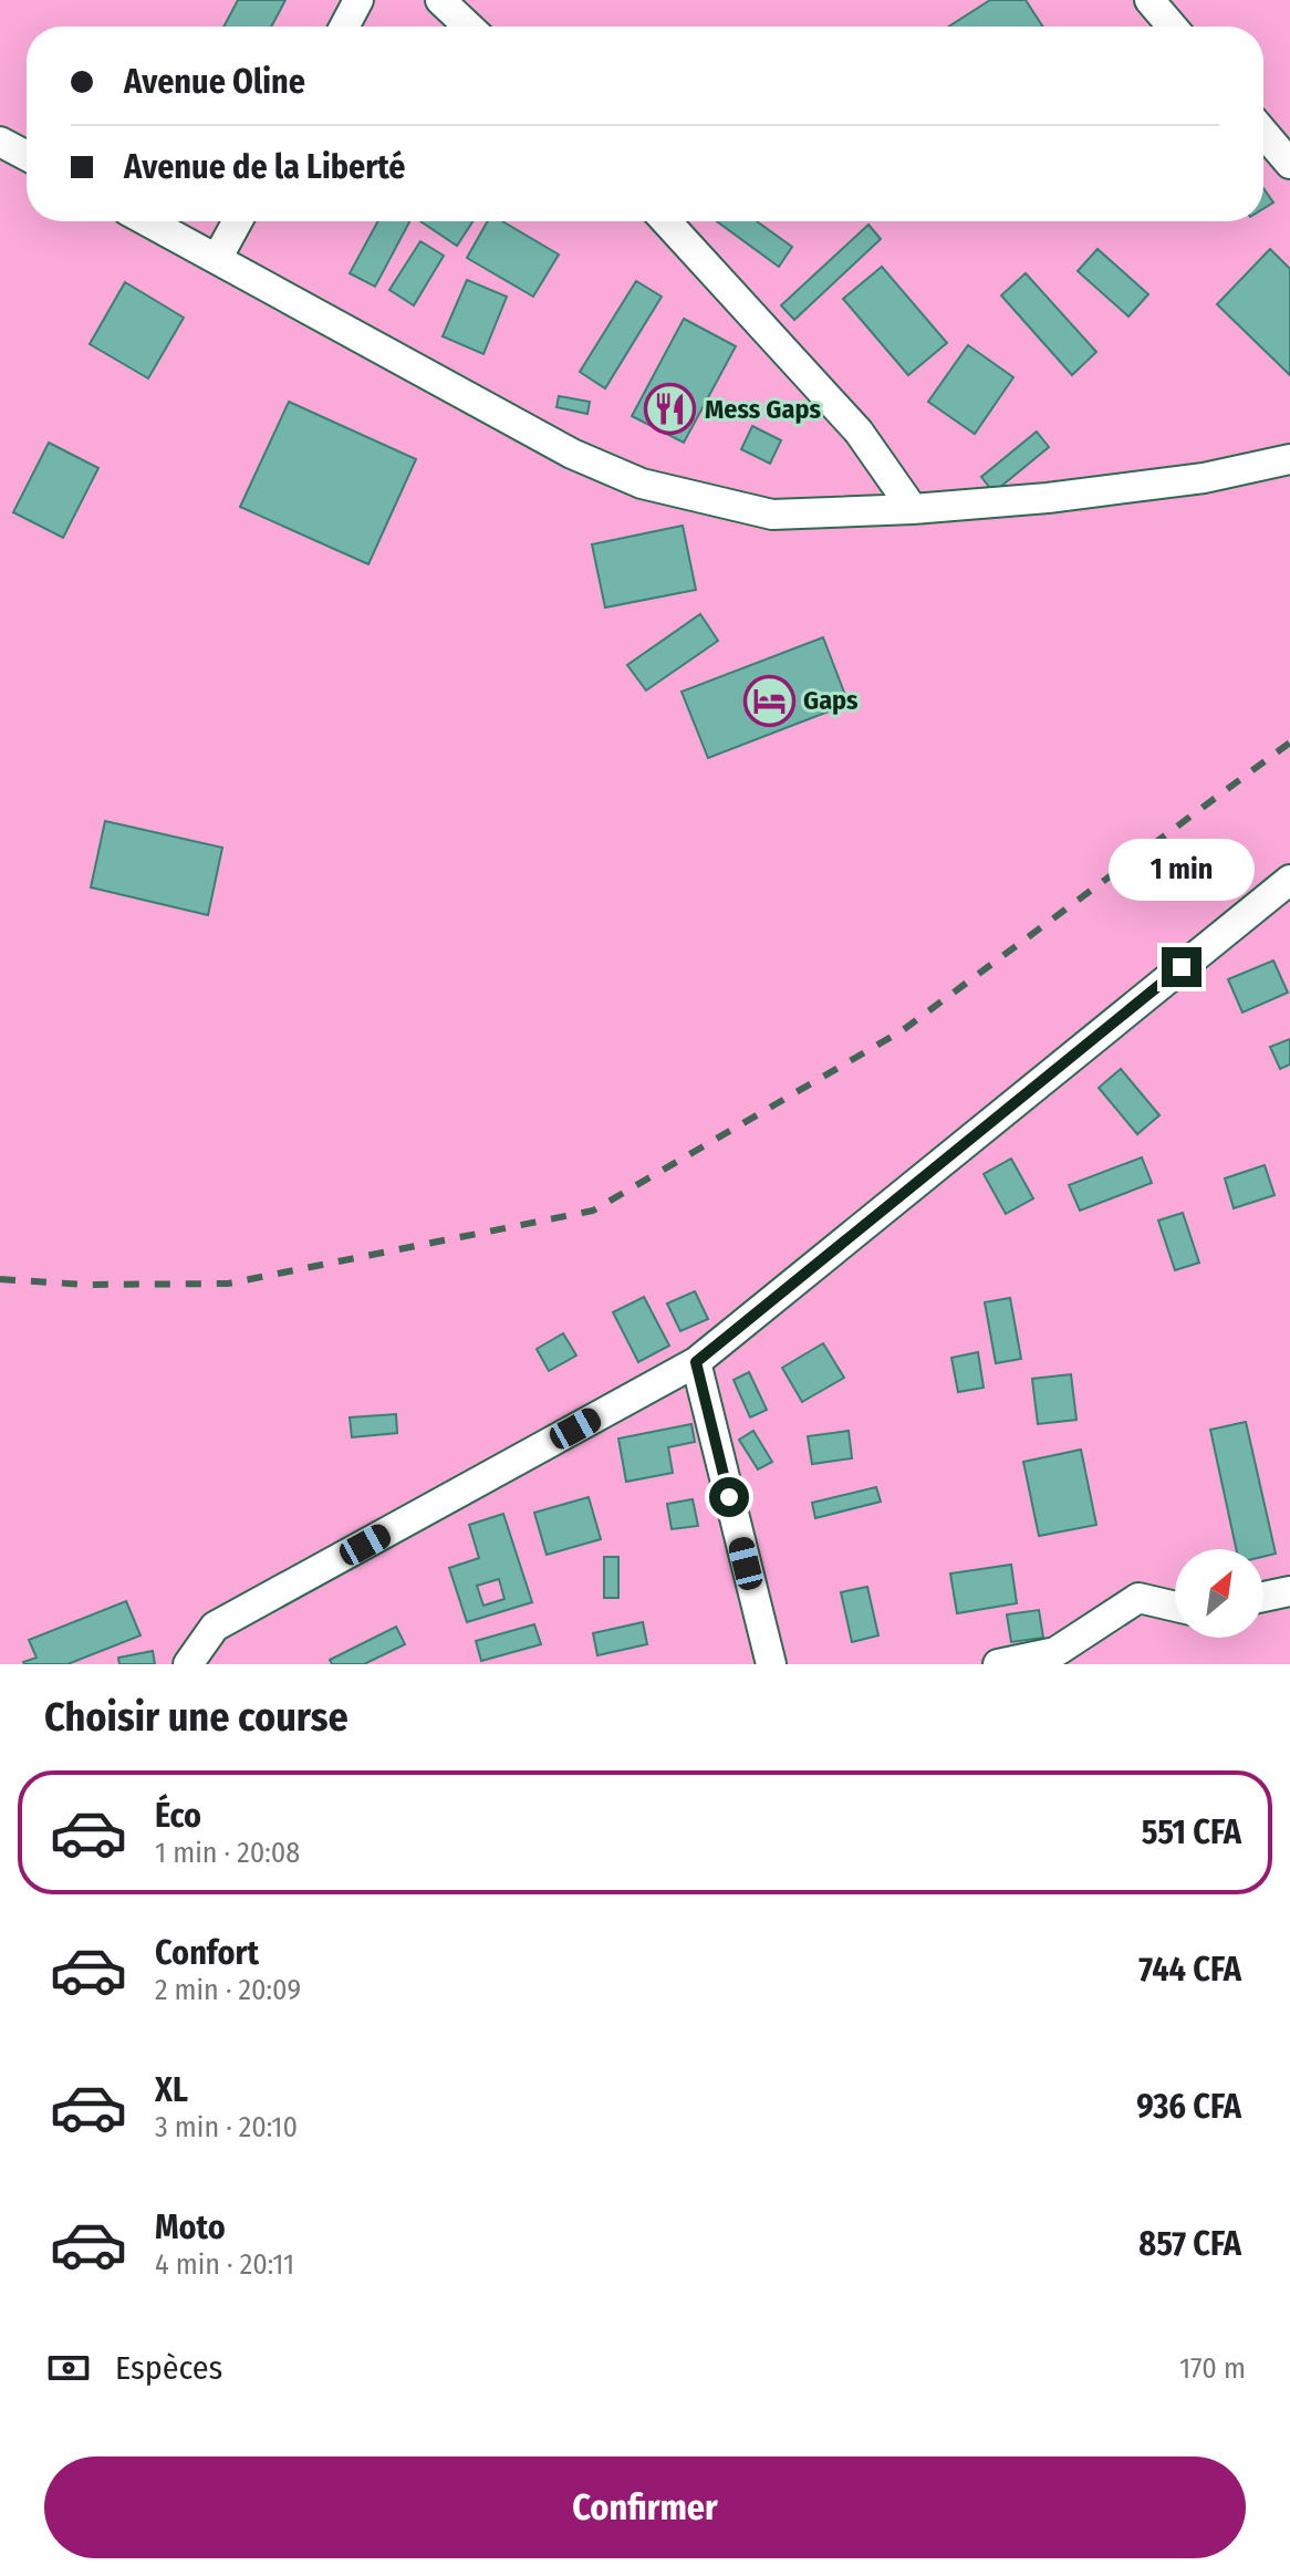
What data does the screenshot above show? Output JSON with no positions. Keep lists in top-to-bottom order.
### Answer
{
  "places": {
    "restaurant": ["Mess Gaps"],
    "hotel": ["Gaps"]
  },
  "north": "top right",
  "page": {
    "banner": ["Avenue Oline", "Avenue de la Liberté"],
    "bubble": "1 min",
    "heading": "Choisir une course",
    "list": [
      {
        "name": "Éco",
        "note": "1 min · 20:08",
        "value": "551 CFA"
      },
      {
        "name": "Confort",
        "note": "2 min · 20:09",
        "value": "744 CFA"
      },
      {
        "name": "XL",
        "note": "3 min · 20:10",
        "value": "936 CFA"
      },
      {
        "name": "Moto",
        "note": "4 min · 20:11",
        "value": "857 CFA"
      }
    ],
    "pay": ["Espèces", "170 m"],
    "buttons": "Confirmer"
  }
}
